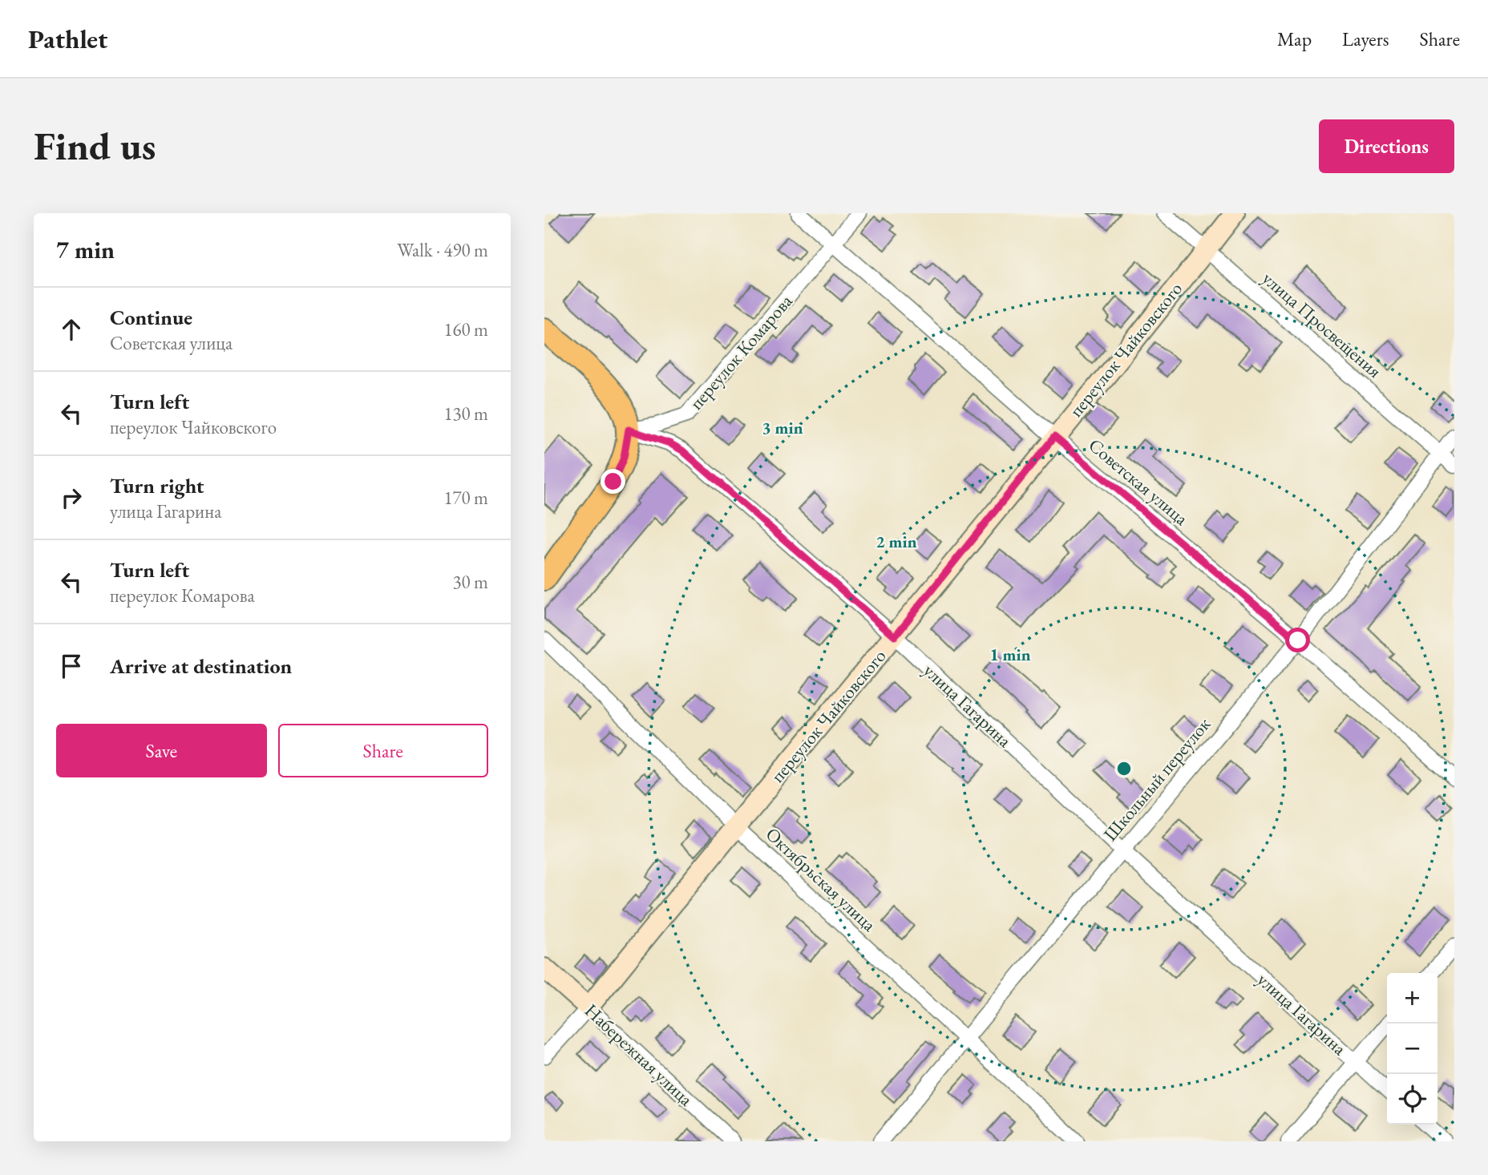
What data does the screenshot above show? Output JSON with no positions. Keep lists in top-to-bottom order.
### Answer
{
  "streets": {
    "street": [
      "улица Просвещения",
      "переулок Чайковского",
      "переулок Комарова",
      "Советская улица",
      "улица Гагарина",
      "Школьный переулок",
      "Октябрьская улица",
      "Набережная улица"
    ]
  },
  "crossings": [
    ["улица Просвещения", "переулок Чайковского"],
    ["улица Просвещения", "Школьный переулок"],
    ["переулок Чайковского", "Советская улица"],
    ["переулок Чайковского", "улица Гагарина"],
    ["переулок Чайковского", "Октябрьская улица"],
    ["переулок Чайковского", "Набережная улица"],
    ["переулок Комарова", "Советская улица"],
    ["переулок Комарова", "улица Гагарина"],
    ["Советская улица", "Школьный переулок"],
    ["улица Гагарина", "Школьный переулок"],
    ["Школьный переулок", "Октябрьская улица"]
  ],
  "page": {
    "header": "Pathlet",
    "nav": ["Map", "Layers", "Share"],
    "buttons": [
      "Directions",
      ["Save", "Share"]
    ],
    "title": "Find us",
    "heading": ["7 min", "Walk · 490 m"],
    "list": [
      ["Continue", "Советская улица", "160 m"],
      ["Turn left", "переулок Чайковского", "130 m"],
      ["Turn right", "улица Гагарина", "170 m"],
      ["Turn left", "переулок Комарова", "30 m"],
      "Arrive at destination"
    ],
    "map_buttons": ["+", "−"]
  },
  "rings": ["3 min", "2 min", "1 min"]
}
